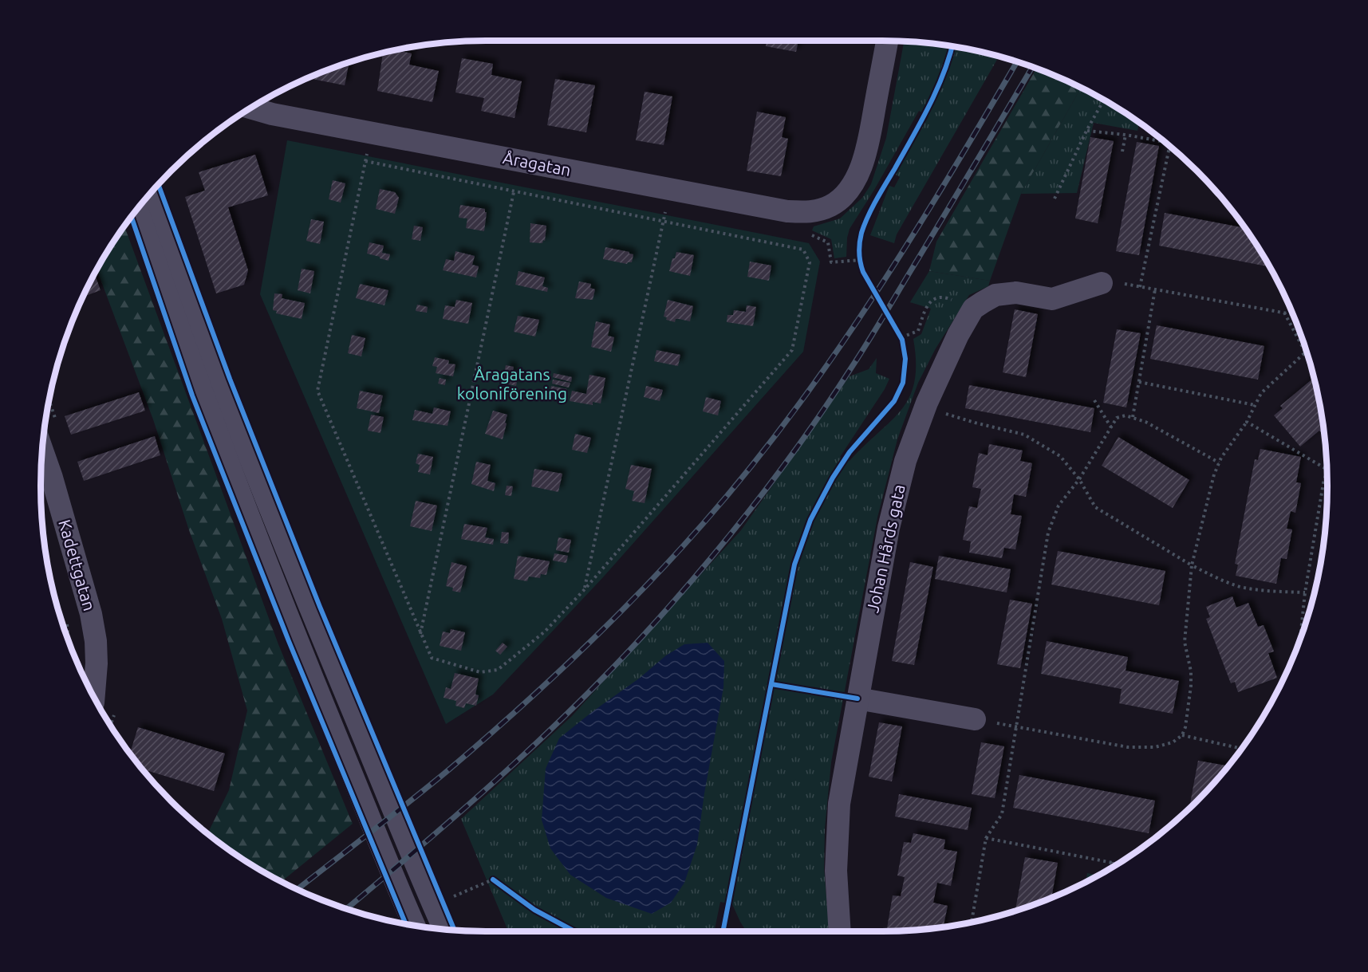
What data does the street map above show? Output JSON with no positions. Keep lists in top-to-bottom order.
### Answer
{
  "streets": {
    "street": ["Åragatan", "Johan Hårds gata", "Kadettgatan"]
  },
  "parks": ["Åragatans koloniförening"]
}
